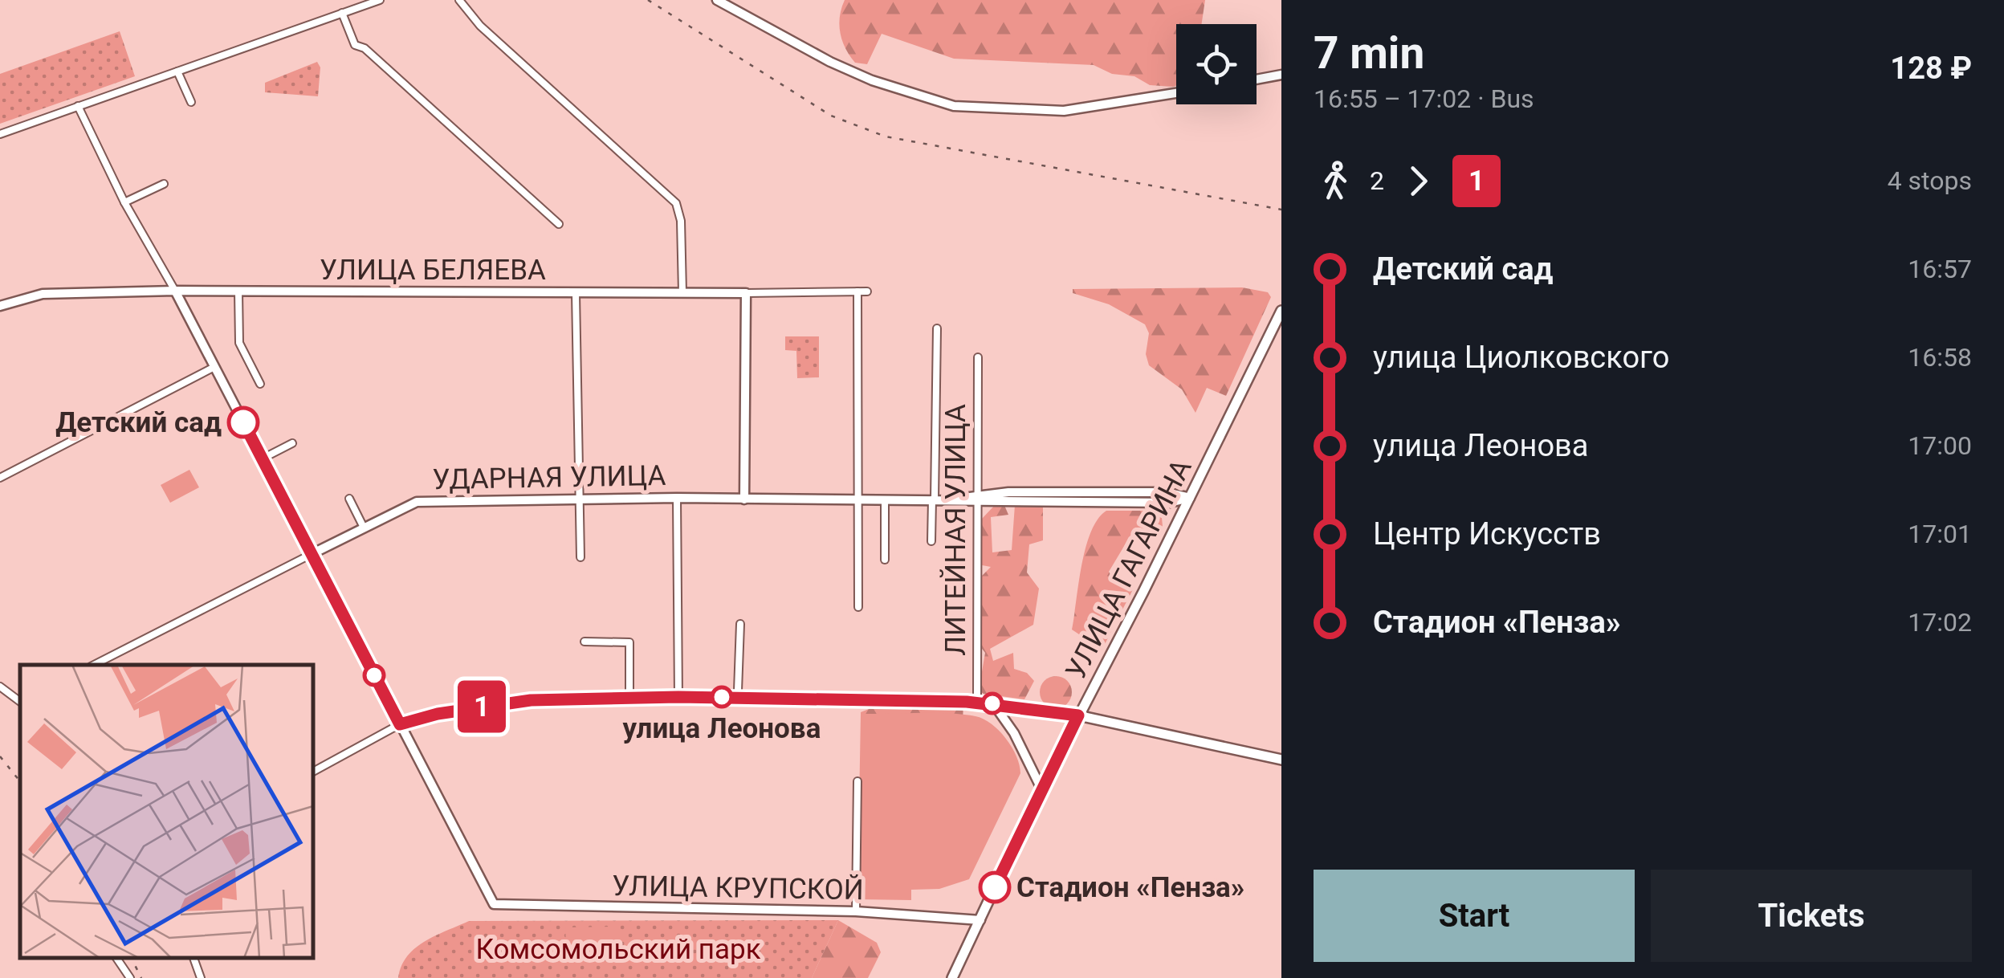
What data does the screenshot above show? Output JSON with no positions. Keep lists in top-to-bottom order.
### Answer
{
  "streets": {
    "main road": [
      "УЛИЦА БЕЛЯЕВА",
      "УДАРНАЯ УЛИЦА",
      "УЛИЦА ГАГАРИНА",
      "УЛИЦА КРУПСКОЙ"
    ],
    "street": ["ЛИТЕЙНАЯ УЛИЦА"]
  },
  "crossings": [
    ["УДАРНАЯ УЛИЦА", "ЛИТЕЙНАЯ УЛИЦА"],
    ["УДАРНАЯ УЛИЦА", "УЛИЦА ГАГАРИНА"],
    ["УЛИЦА ГАГАРИНА", "УЛИЦА КРУПСКОЙ"]
  ],
  "parks": ["Комсомольский парк"],
  "places": ["Детский сад", "улица Леонова", "Стадион «Пенза»"],
  "lines": ["bus line 1"],
  "page": {
    "on_map": "1",
    "heading": ["7 min", "16:55 – 17:02 · Bus", "128 ₽"],
    "legs": ["2", "1", "4 stops"],
    "list": [
      {
        "name": "Детский сад",
        "value": "16:57"
      },
      {
        "name": "улица Циолковского",
        "value": "16:58"
      },
      {
        "name": "улица Леонова",
        "value": "17:00"
      },
      {
        "name": "Центр Искусств",
        "value": "17:01"
      },
      {
        "name": "Стадион «Пенза»",
        "value": "17:02"
      }
    ],
    "buttons": ["Start", "Tickets"]
  }
}
